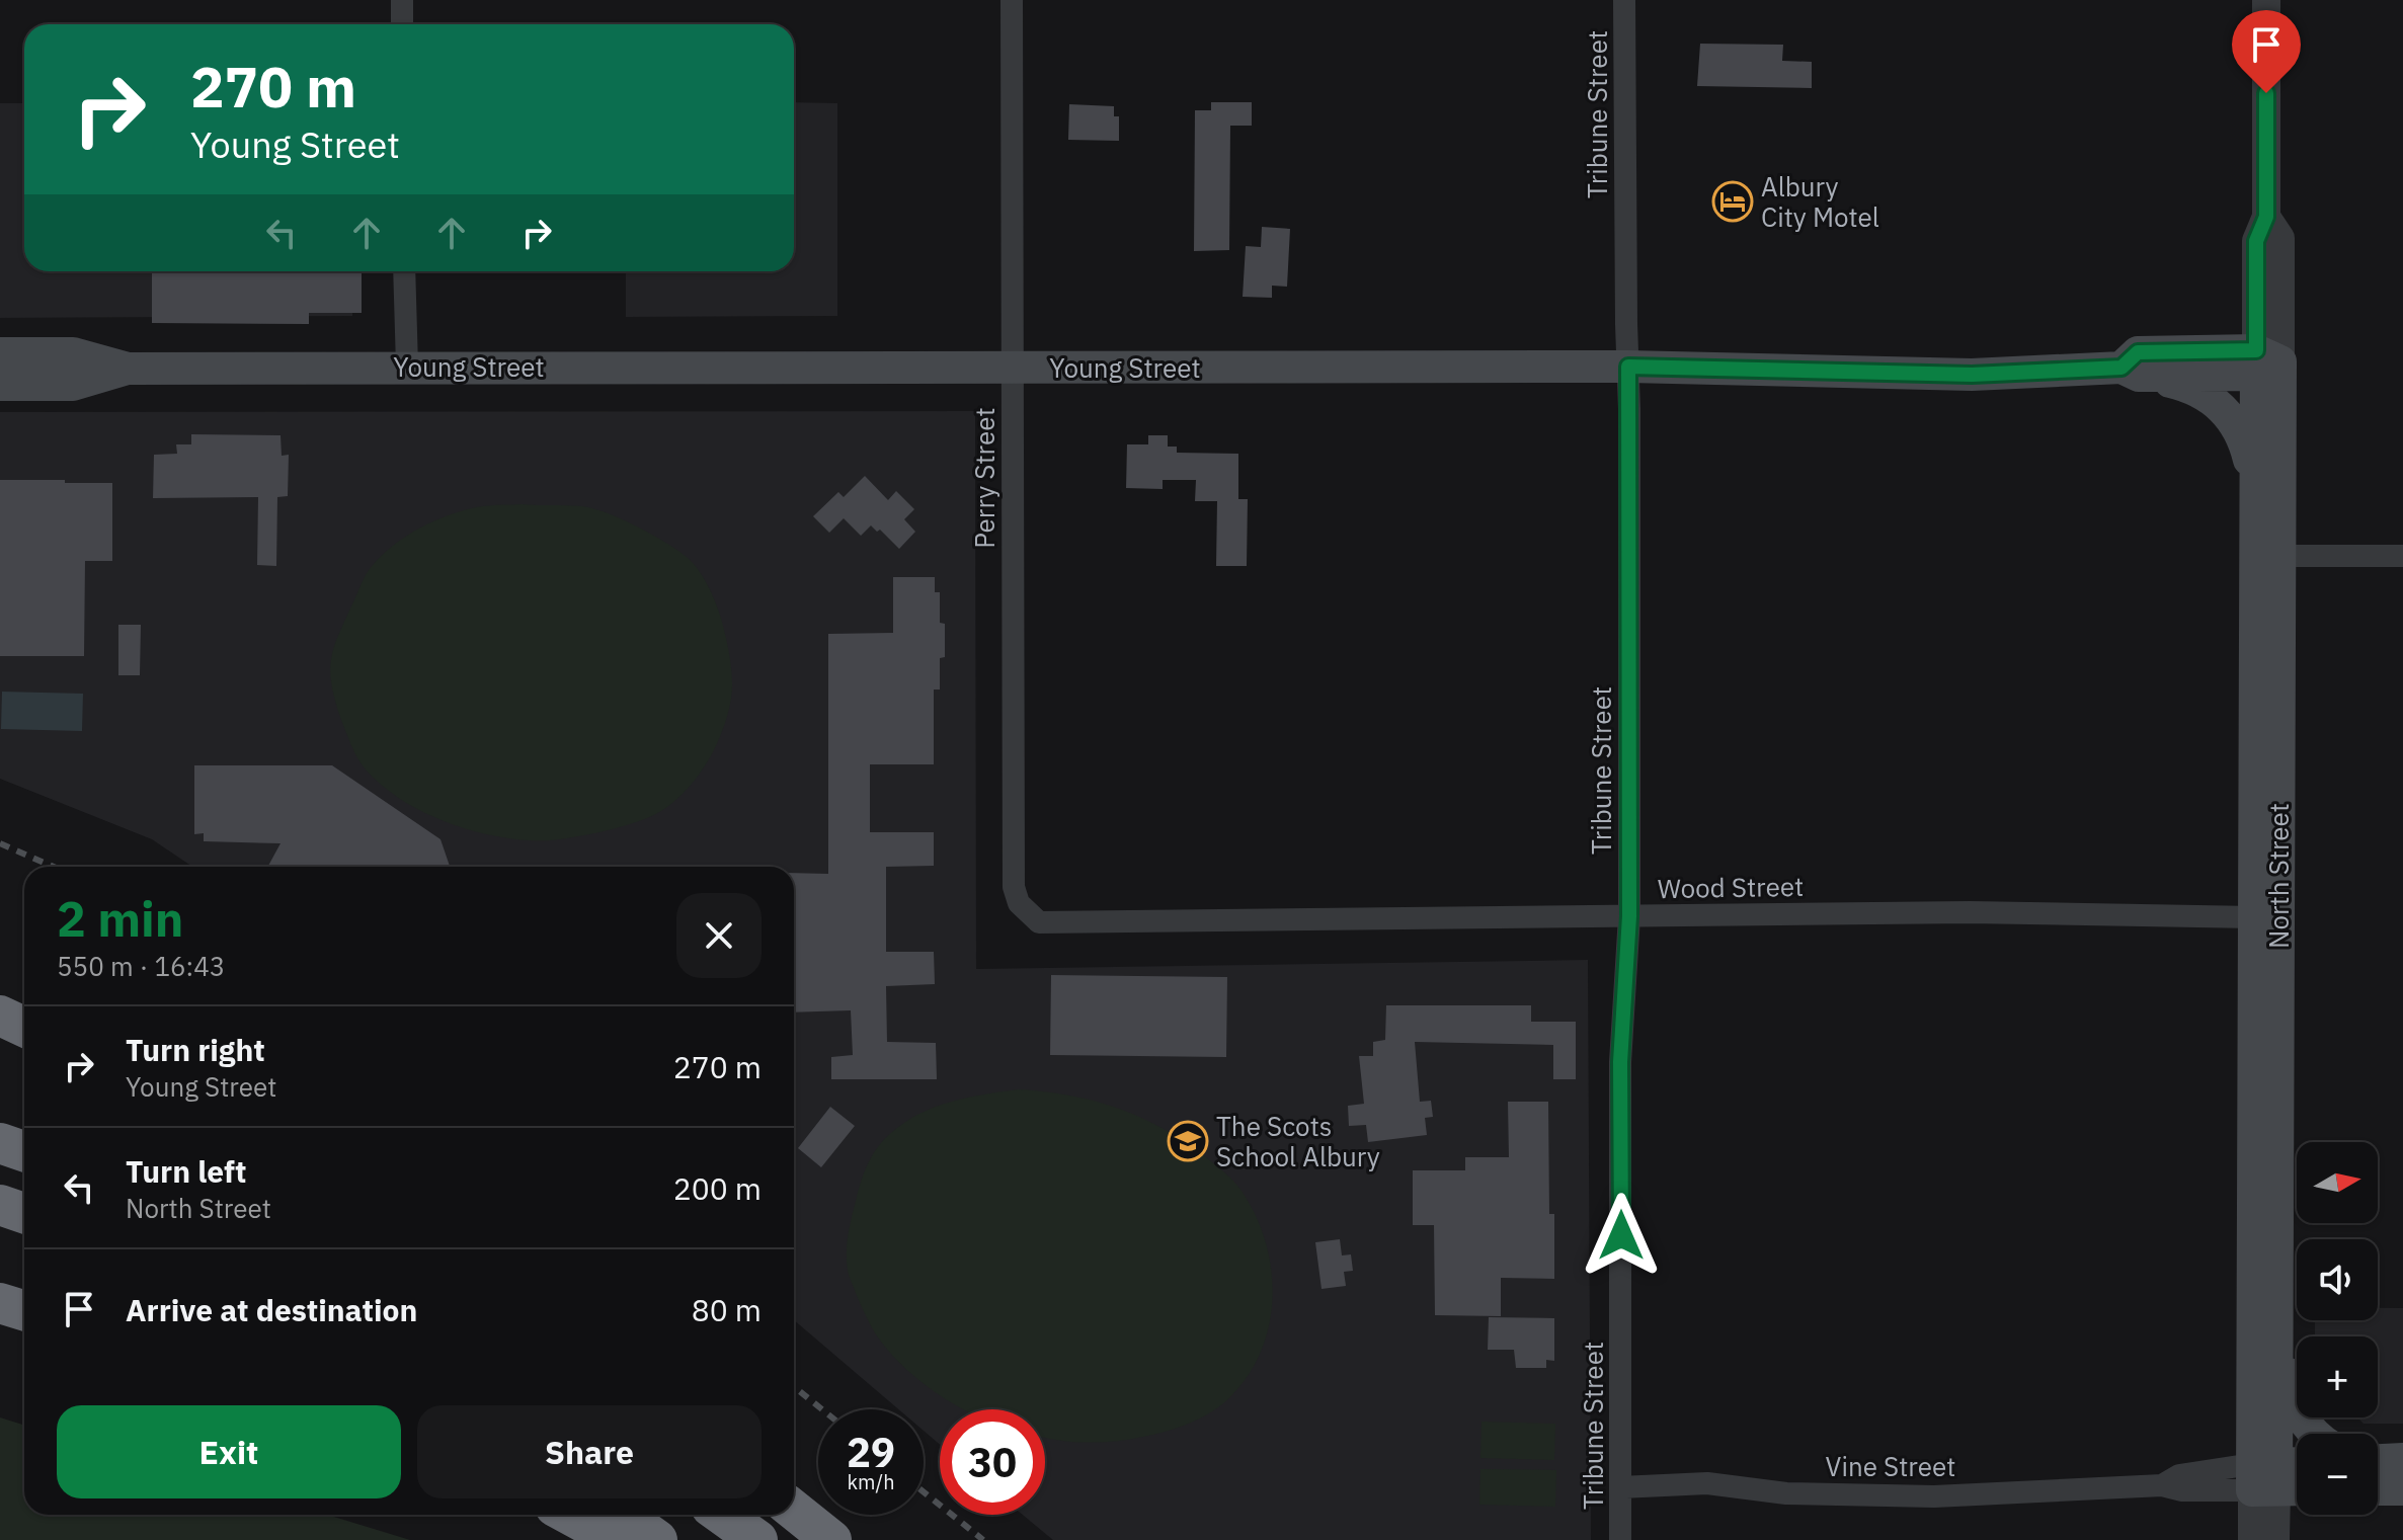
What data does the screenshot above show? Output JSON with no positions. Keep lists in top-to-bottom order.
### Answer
{
  "streets": {
    "main road": ["Young Street", "North Street"],
    "street": [
      "Tribune Street",
      "Perry Street",
      "Wood Street",
      "Vine Street"
    ]
  },
  "crossings": [
    ["Tribune Street", "Young Street"],
    ["Tribune Street", "Wood Street"],
    ["Tribune Street", "Vine Street"],
    ["Young Street", "Perry Street"],
    ["Young Street", "North Street"],
    ["Perry Street", "Wood Street"],
    ["North Street", "Wood Street"],
    ["North Street", "Vine Street"]
  ],
  "places": {
    "hotel": ["Albury City Motel"],
    "school or university": ["The Scots School Albury"]
  },
  "north": "right",
  "page": {
    "turn": ["270 m", "Young Street"],
    "heading": ["2 min", "550 m · 16:43"],
    "list": [
      {
        "name": "Turn right",
        "note": "Young Street",
        "value": "270 m"
      },
      {
        "name": "Turn left",
        "note": "North Street",
        "value": "200 m"
      },
      {
        "name": "Arrive at destination",
        "value": "80 m"
      }
    ],
    "map_buttons": ["+", "−"],
    "buttons": ["Exit", "Share"],
    "speed": "29 km/h",
    "limit": "30"
  }
}
